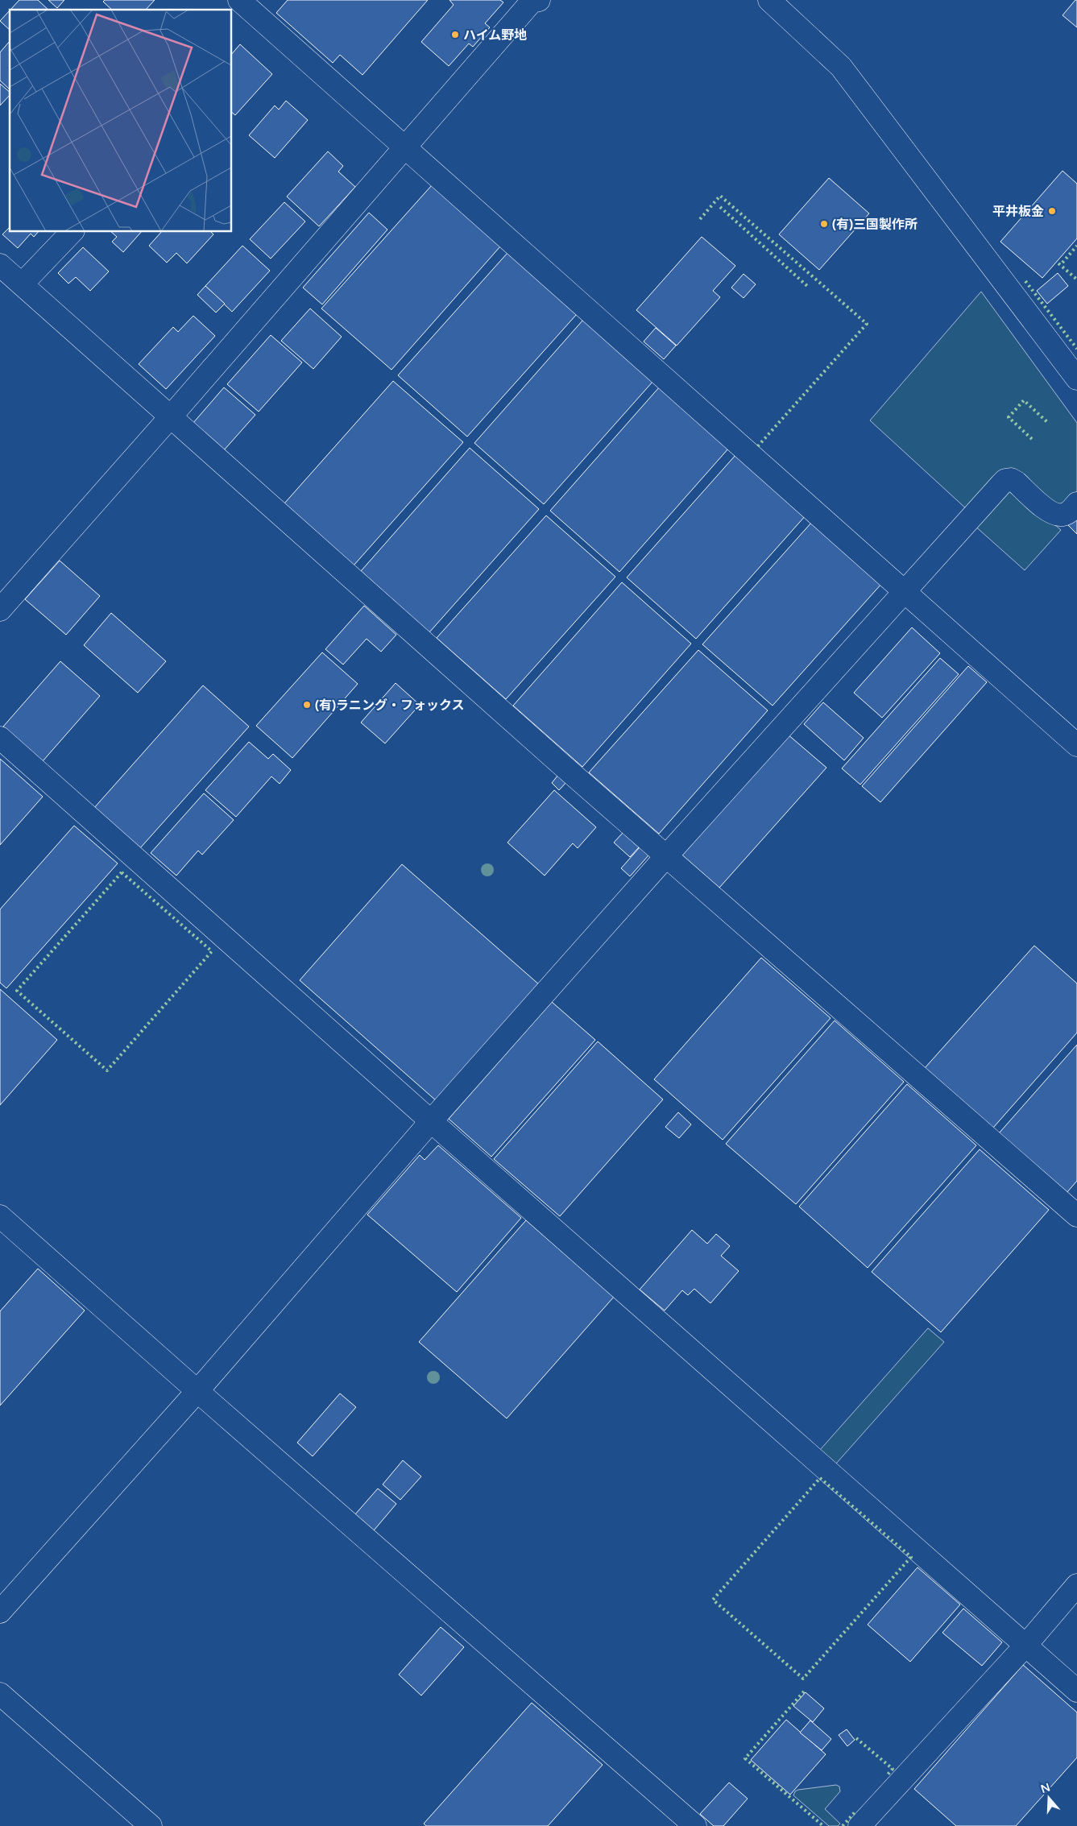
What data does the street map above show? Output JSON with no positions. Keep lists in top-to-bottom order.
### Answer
{
  "places": [
    "ハイム野地",
    "平井板金",
    "(有)三国製作所",
    "(有)ラニング・フォックス"
  ],
  "north": "top"
}
